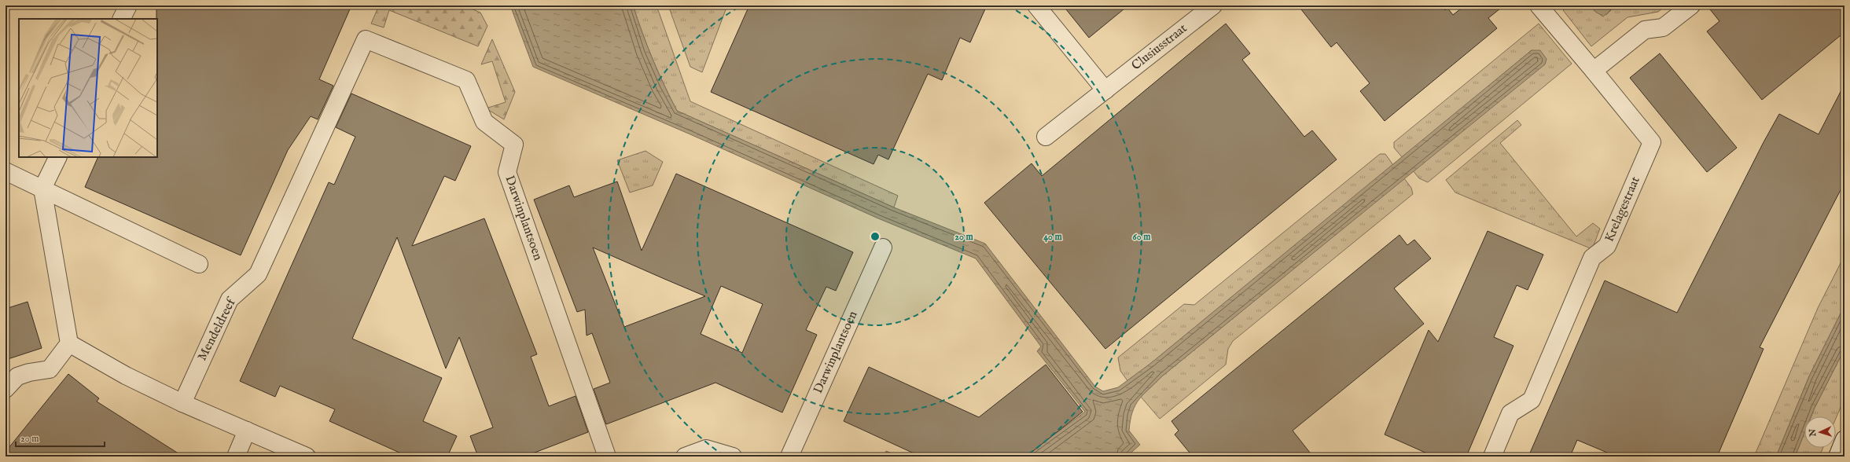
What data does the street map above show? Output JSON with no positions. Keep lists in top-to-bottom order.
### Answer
{
  "streets": {
    "street": [
      "Clusiusstraat",
      "Krelagestraat",
      "Darwinplantsoen",
      "Mendeldreef"
    ]
  },
  "crossings": [
    ["Darwinplantsoen", "Mendeldreef"]
  ],
  "scale_bar": "20 m",
  "north": "left",
  "rings": ["20 m", "40 m", "60 m"]
}
